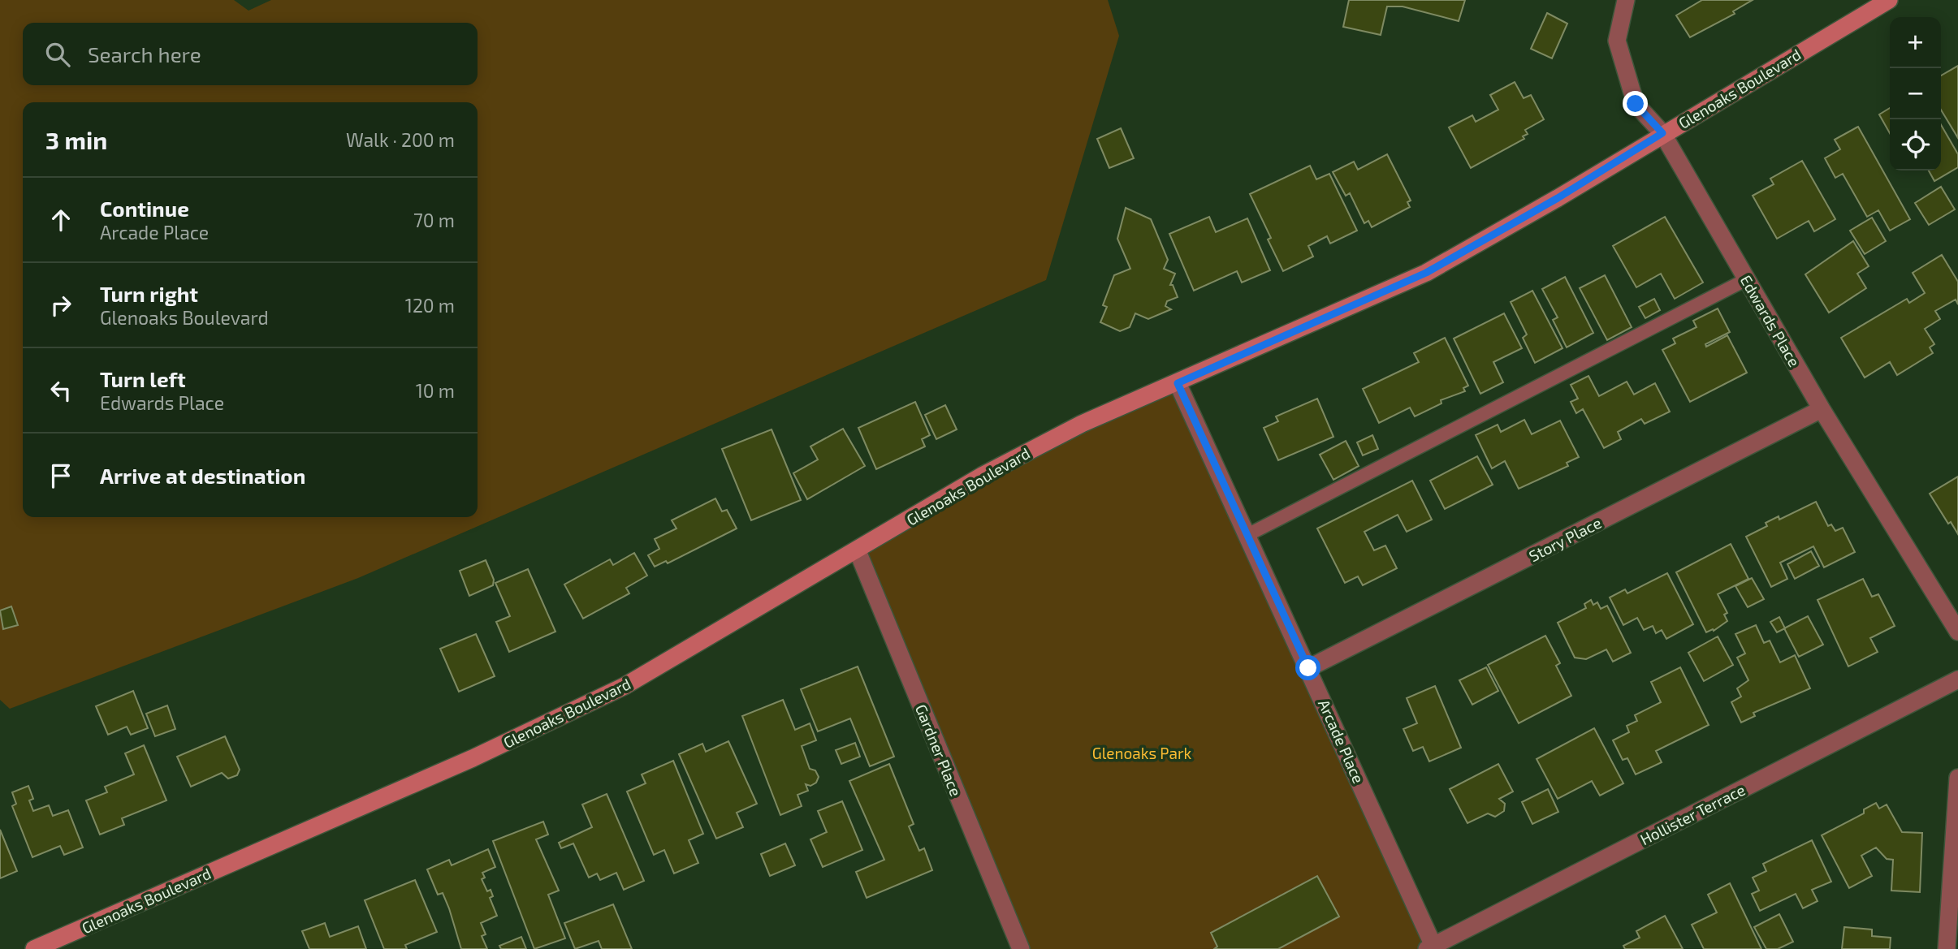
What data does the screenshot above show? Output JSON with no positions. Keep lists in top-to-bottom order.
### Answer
{
  "streets": {
    "street": [
      "Glenoaks Boulevard",
      "Edwards Place",
      "Story Place",
      "Arcade Place",
      "Gardner Place",
      "Hollister Terrace"
    ]
  },
  "crossings": [
    ["Glenoaks Boulevard", "Edwards Place"],
    ["Glenoaks Boulevard", "Arcade Place"],
    ["Glenoaks Boulevard", "Gardner Place"],
    ["Edwards Place", "Story Place"],
    ["Story Place", "Arcade Place"],
    ["Arcade Place", "Hollister Terrace"]
  ],
  "parks": ["Glenoaks Park"],
  "page": {
    "map_buttons": ["+", "−"],
    "search": "Search here",
    "heading": ["3 min", "Walk · 200 m"],
    "list": [
      ["Continue", "Arcade Place", "70 m"],
      ["Turn right", "Glenoaks Boulevard", "120 m"],
      ["Turn left", "Edwards Place", "10 m"],
      "Arrive at destination"
    ]
  }
}
